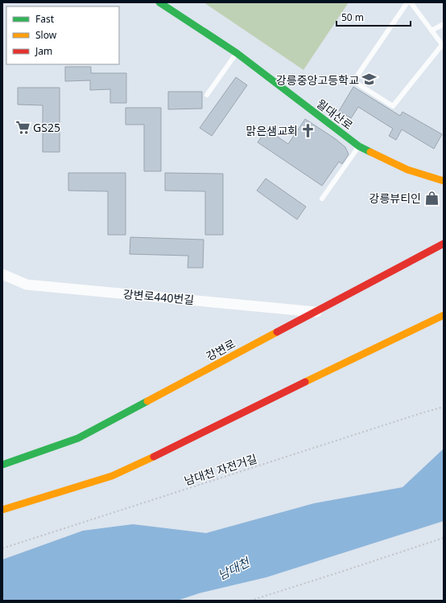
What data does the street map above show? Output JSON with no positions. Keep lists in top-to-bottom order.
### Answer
{
  "streets": {
    "street": ["월대산로", "강변로440번길", "강변로"],
    "path": ["남대천 자전거길"]
  },
  "crossings": [
    ["강변로440번길", "강변로"]
  ],
  "water": ["남대천"],
  "places": {
    "school or university": ["강릉중앙고등학교"],
    "supermarket": ["GS25"],
    "church": ["맑은샘교회"],
    "shop": ["강릉뷰티인"]
  },
  "legend": ["Fast", "Slow", "Jam"],
  "scale_bar": "50 m"
}
